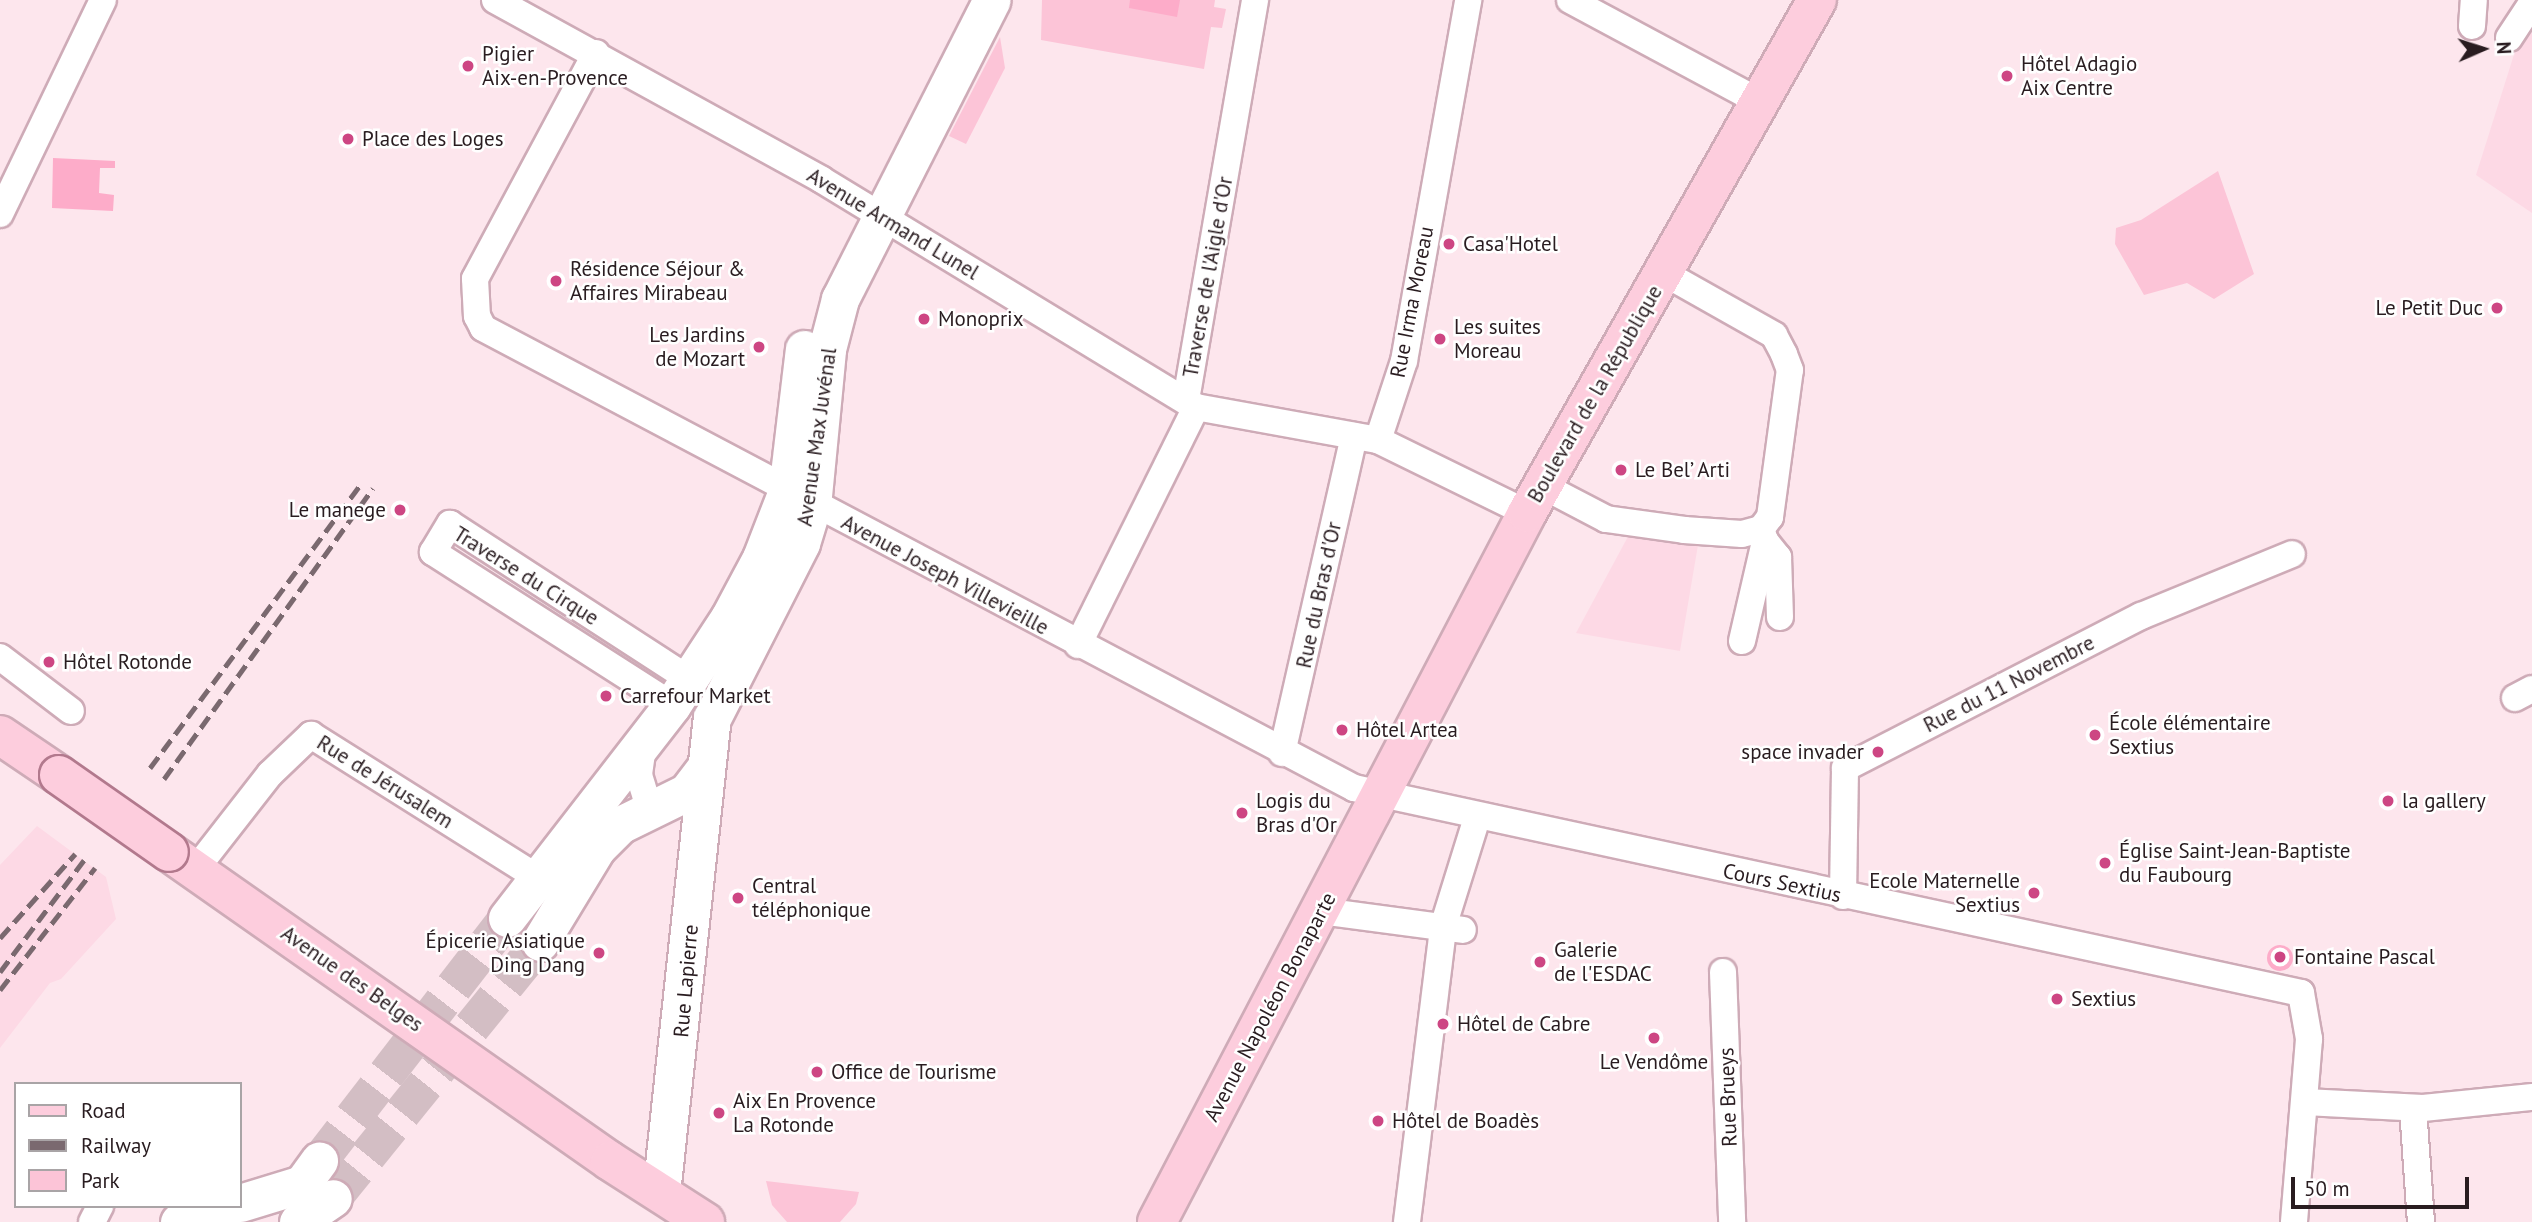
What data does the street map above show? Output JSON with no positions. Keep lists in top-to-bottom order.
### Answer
{
  "streets": {
    "main road": [
      "Boulevard de la République",
      "Avenue Max Juvénal",
      "Avenue des Belges",
      "Rue Lapierre",
      "Avenue Napoléon Bonaparte"
    ],
    "street": [
      "Avenue Armand Lunel",
      "Traverse de l'Aigle d'Or",
      "Rue Irma Moreau",
      "Avenue Joseph Villevieille",
      "Traverse du Cirque",
      "Rue du Bras d'Or",
      "Rue du 11 Novembre",
      "Rue de Jérusalem",
      "Cours Sextius",
      "Rue Brueys"
    ]
  },
  "crossings": [
    ["Avenue Armand Lunel", "Traverse de l'Aigle d'Or"],
    ["Avenue Armand Lunel", "Avenue Max Juvénal"],
    ["Avenue Armand Lunel", "Avenue Joseph Villevieille"],
    ["Traverse de l'Aigle d'Or", "Rue Irma Moreau"],
    ["Traverse de l'Aigle d'Or", "Rue du Bras d'Or"],
    ["Rue Irma Moreau", "Rue du Bras d'Or"],
    ["Boulevard de la République", "Avenue Joseph Villevieille"],
    ["Boulevard de la République", "Cours Sextius"],
    ["Boulevard de la République", "Avenue Napoléon Bonaparte"],
    ["Avenue Max Juvénal", "Avenue Joseph Villevieille"],
    ["Avenue Max Juvénal", "Traverse du Cirque"],
    ["Avenue Max Juvénal", "Rue de Jérusalem"],
    ["Avenue Max Juvénal", "Rue Lapierre"],
    ["Avenue Joseph Villevieille", "Rue du Bras d'Or"],
    ["Avenue Joseph Villevieille", "Cours Sextius"],
    ["Avenue Joseph Villevieille", "Avenue Napoléon Bonaparte"],
    ["Rue du 11 Novembre", "Cours Sextius"],
    ["Rue de Jérusalem", "Avenue des Belges"],
    ["Cours Sextius", "Avenue Napoléon Bonaparte"],
    ["Avenue des Belges", "Rue Lapierre"]
  ],
  "places": [
    "Pigier Aix-en-Provence",
    "Hôtel Adagio Aix Centre",
    "Place des Loges",
    "Casa'Hotel",
    "Résidence Séjour & Affaires Mirabeau",
    "Le Petit Duc",
    "Monoprix",
    "Les suites Moreau",
    "Les Jardins de Mozart",
    "Le Bel’ Arti",
    "Le manege",
    "Hôtel Rotonde",
    "Carrefour Market",
    "Hôtel Artea",
    "École élémentaire Sextius",
    "space invader",
    "la gallery",
    "Logis du Bras d'Or",
    "Église Saint-Jean-Baptiste du Faubourg",
    "Ecole Maternelle Sextius",
    "Central téléphonique",
    "Épicerie Asiatique Ding Dang",
    "Fontaine Pascal",
    "Galerie de l'ESDAC",
    "Sextius",
    "Hôtel de Cabre",
    "Le Vendôme",
    "Office de Tourisme",
    "Aix En Provence La Rotonde",
    "Hôtel de Boadès"
  ],
  "legend": ["Road", "Railway", "Park"],
  "scale_bar": "50 m",
  "north": "right"
}
